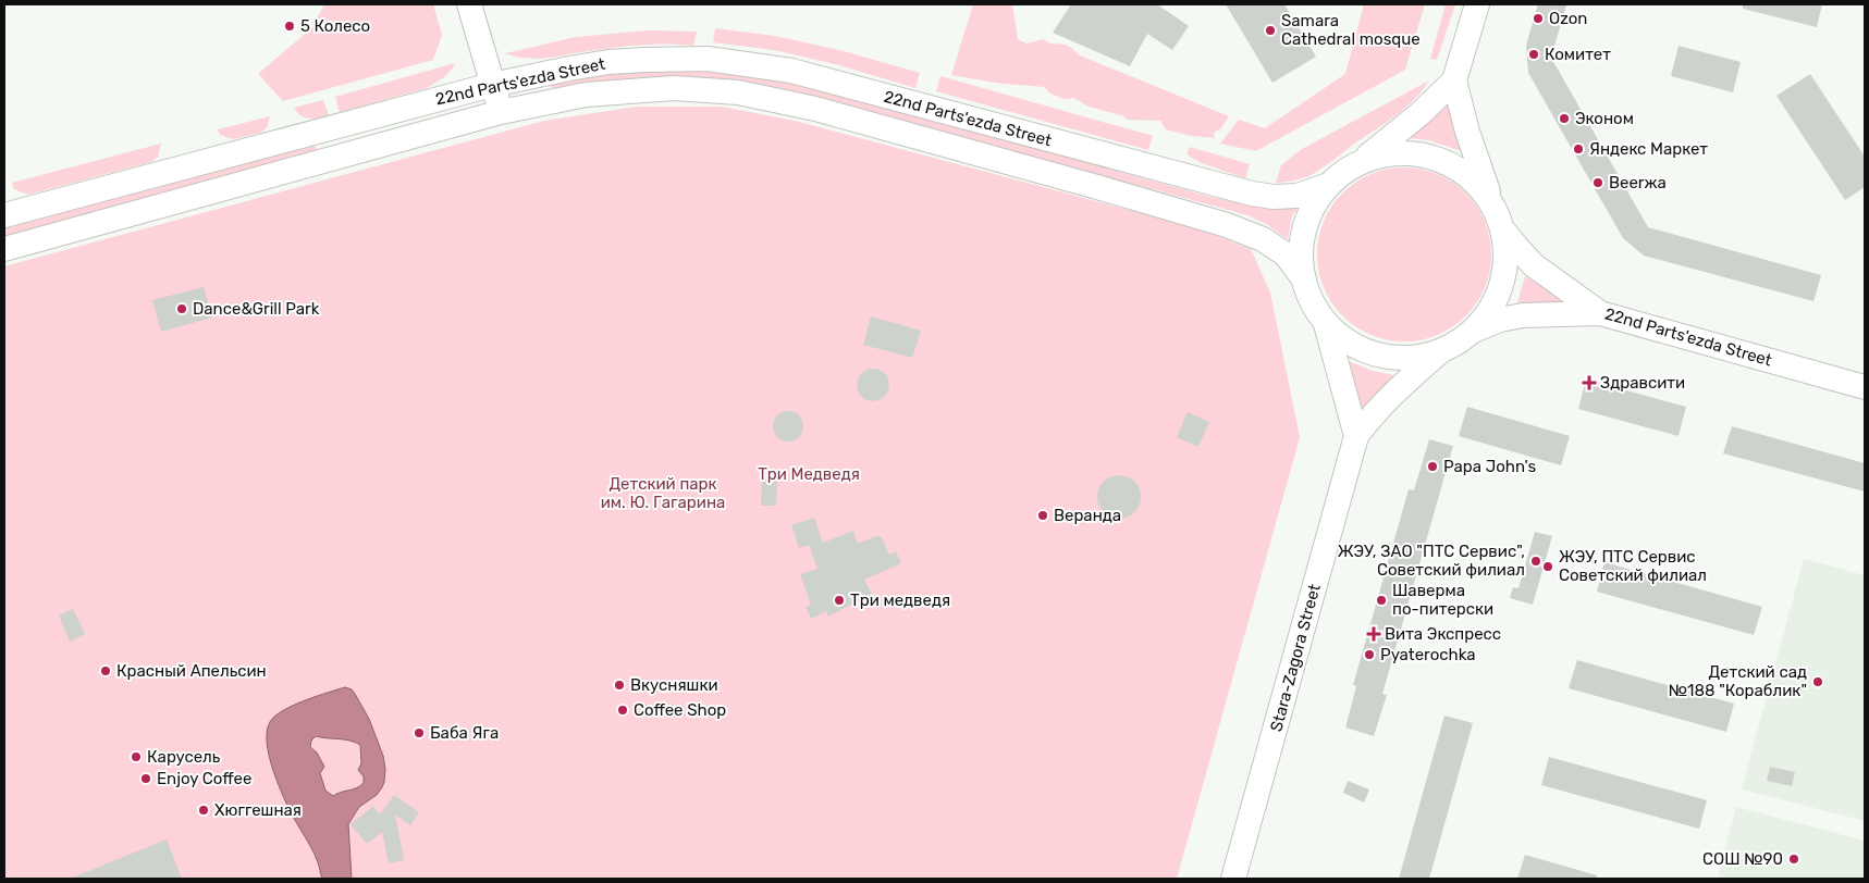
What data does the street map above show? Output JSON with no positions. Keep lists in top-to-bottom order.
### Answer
{
  "streets": {
    "street": ["22nd Parts'ezda Street", "Stara-Zagora Street"]
  },
  "parks": ["Три Медведя", "Детский парк им. Ю. Гагарина"],
  "places": {
    "other": [
      "Ozon",
      "5 Колесо",
      "Samara Cathedral mosque",
      "Комитет",
      "Эконом",
      "Яндекс Маркет",
      "Beerжа",
      "Dance&Grill Park",
      "Papa John's",
      "Веранда",
      "ЖЭУ, ЗАО \"ПТС Сервис\", Советский филиал",
      "ЖЭУ, ПТС Сервис Советский филиал",
      "Три медведя",
      "Шаверма по-питерски",
      "Pyaterochka",
      "Красный Апельсин",
      "Детский сад №188 \"Кораблик\"",
      "Вкусняшки",
      "Coffee Shop",
      "Баба Яга",
      "Карусель",
      "Enjoy Coffee",
      "Хюггешная",
      "СОШ №90"
    ],
    "health": ["Здравсити", "Вита Экспресс"]
  }
}
